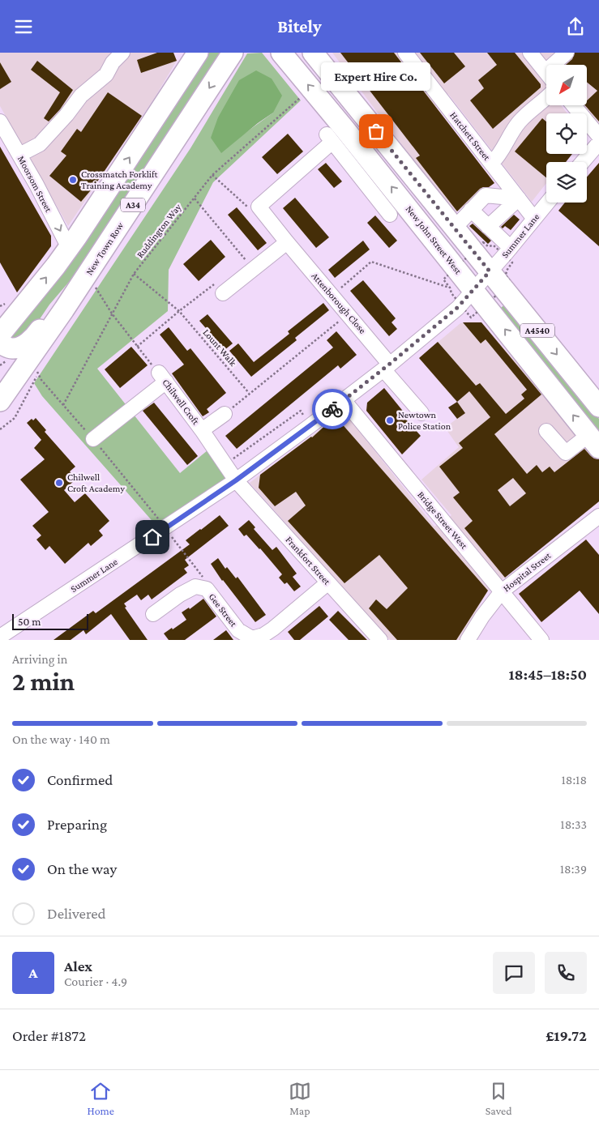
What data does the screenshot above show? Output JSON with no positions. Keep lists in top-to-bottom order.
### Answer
{
  "streets": {
    "highway": [
      "A34",
      "New John Street West",
      "New Town Row",
      "A4540"
    ],
    "street": [
      "Hatchett Street",
      "Moorsom Street",
      "Summer Lane",
      "Attenborough Close",
      "Chilwell Croft",
      "Bridge Street West",
      "Frankfort Street",
      "Hospital Street",
      "Gee Street"
    ],
    "path": ["Ruddington Way", "Lount Walk"]
  },
  "crossings": [
    ["Hatchett Street", "Summer Lane"],
    ["Ruddington Way", "Lount Walk"],
    ["Summer Lane", "New John Street West"],
    ["Summer Lane", "Attenborough Close"],
    ["Summer Lane", "A4540"],
    ["Summer Lane", "Chilwell Croft"],
    ["Summer Lane", "Bridge Street West"],
    ["Summer Lane", "Frankfort Street"],
    ["Chilwell Croft", "Frankfort Street"],
    ["Bridge Street West", "Hospital Street"],
    ["Frankfort Street", "Gee Street"]
  ],
  "one_way": ["Moorsom Street"],
  "places": [
    "Expert Hire Co.",
    "Crossmatch Forklift Training Academy",
    "Newtown Police Station",
    "Chilwell Croft Academy"
  ],
  "scale_bar": "50 m",
  "north": "bottom left",
  "page": {
    "header": "Bitely",
    "bubble": "Expert Hire Co.",
    "scale": "50 m",
    "heading": ["2 min", "Arriving in", "18:45–18:50"],
    "panel": [
      "Alex",
      "Courier · 4.9",
      "Order #1872",
      "£19.72"
    ],
    "bar": "On the way · 140 m",
    "list": [
      ["Confirmed", "18:18"],
      ["Preparing", "18:33"],
      ["On the way", "18:39"],
      "Delivered"
    ],
    "round": "A",
    "tabs": ["Home", "Map", "Saved"]
  }
}
